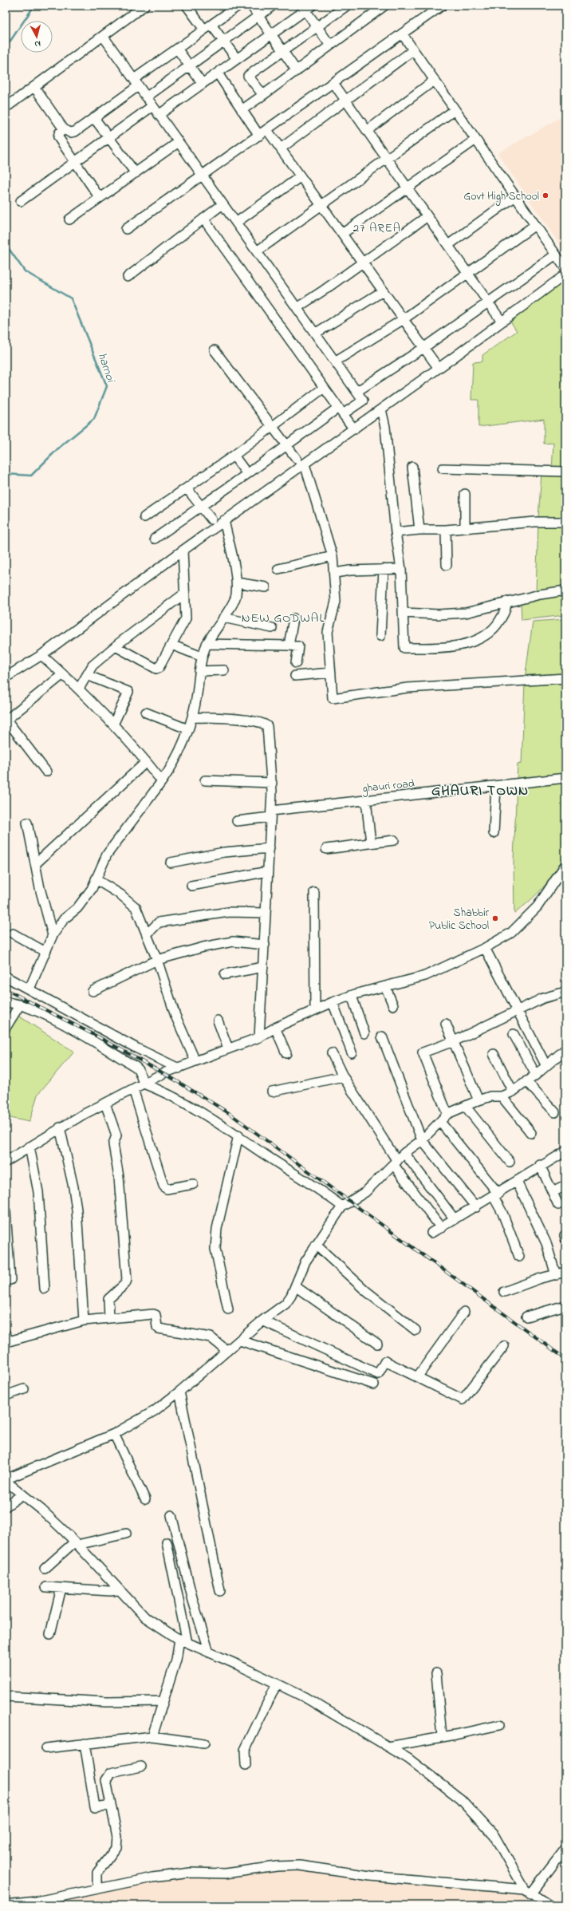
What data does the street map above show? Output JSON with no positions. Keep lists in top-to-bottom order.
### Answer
{
  "streets": {
    "street": ["ghauri road"]
  },
  "districts": ["27 AREA", "NEW GODWAL", "GHAURI TOWN"],
  "water": ["harnoi"],
  "places": ["Govt High School", "Shabbir Public School"],
  "north": "bottom"
}
